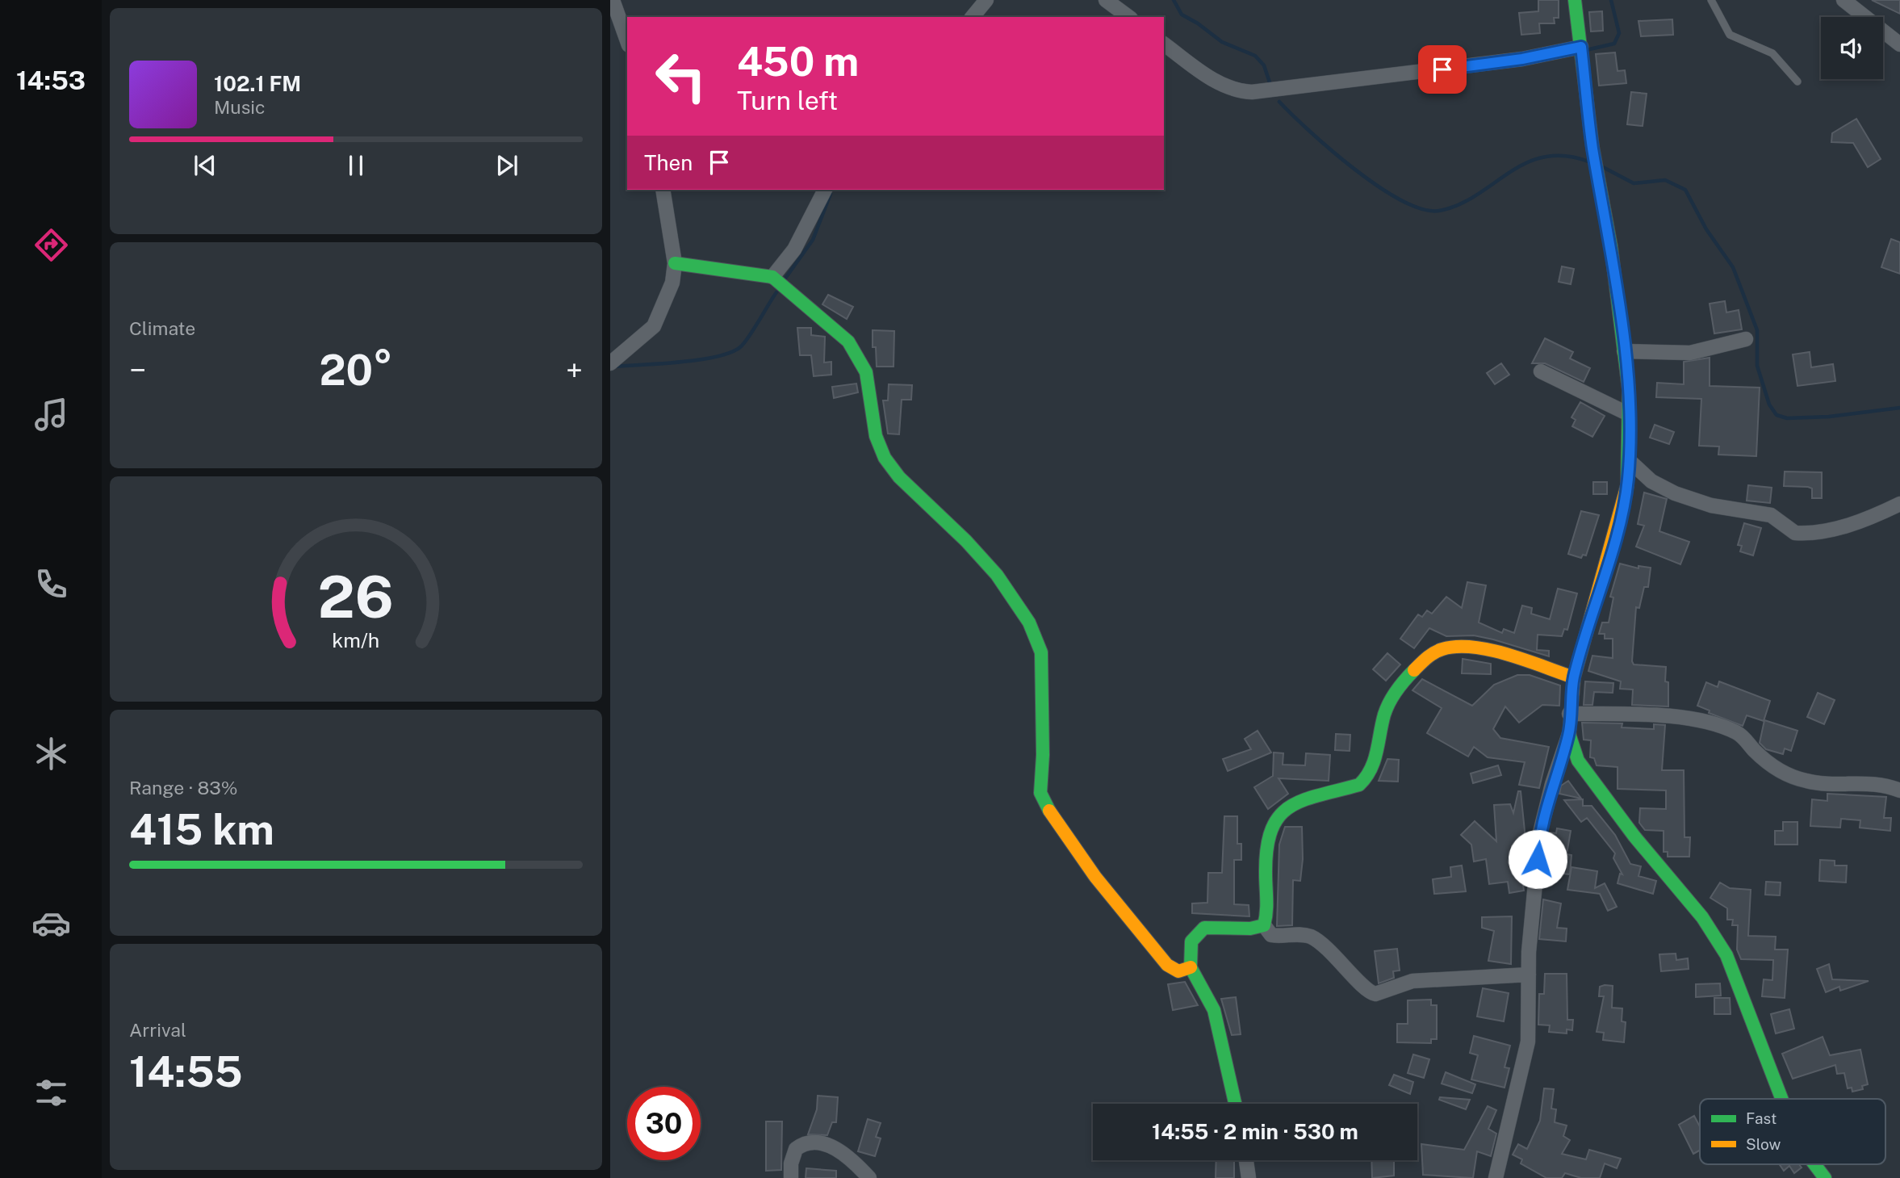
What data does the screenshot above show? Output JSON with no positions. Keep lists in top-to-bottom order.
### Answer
{
  "legend": ["Fast", "Slow"],
  "page": {
    "tabs": "14:53",
    "turn": ["450 m", "Turn left"],
    "song": ["102.1 FM", "Music"],
    "then": "Then",
    "tile": [
      "Climate",
      ["Range · 83%", "415 km"],
      ["Arrival", "14:55"]
    ],
    "heat": ["−", "20°", "+"],
    "limit": "30",
    "trip": "14:55 · 2 min · 530 m",
    "gauge": ["26", "km/h"]
  }
}
